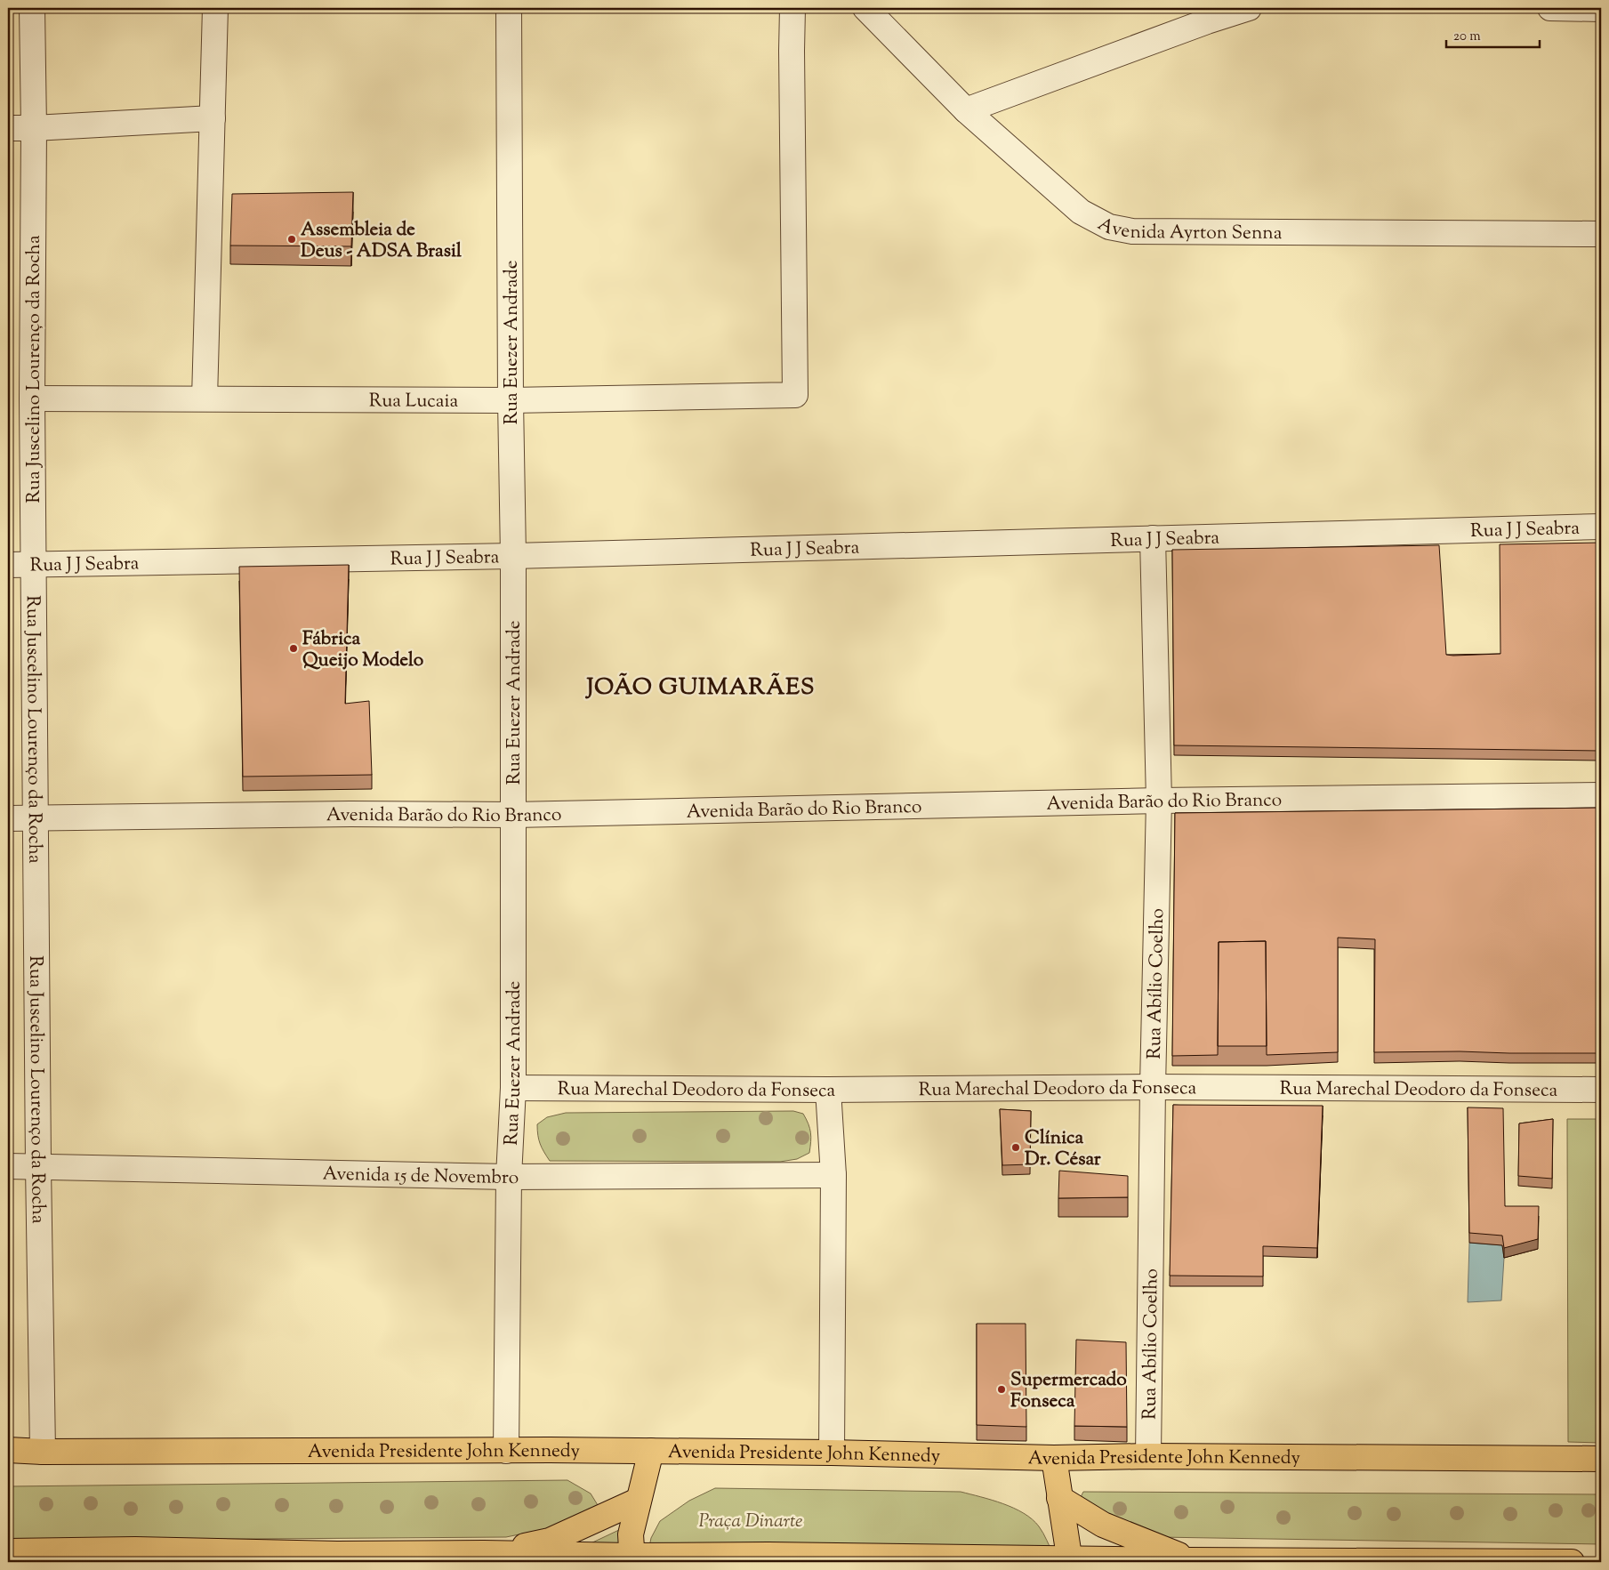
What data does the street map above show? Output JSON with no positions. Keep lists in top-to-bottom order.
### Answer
{
  "streets": {
    "main road": ["Avenida Presidente John Kennedy"],
    "street": [
      "Avenida Ayrton Senna",
      "Rua Euezer Andrade",
      "Rua Juscelino Lourenço da Rocha",
      "Rua Lucaia",
      "Rua J J Seabra",
      "Avenida Barão do Rio Branco",
      "Rua Abílio Coelho",
      "Rua Marechal Deodoro da Fonseca",
      "Avenida 15 de Novembro"
    ]
  },
  "crossings": [
    ["Rua Euezer Andrade", "Rua Lucaia"],
    ["Rua Euezer Andrade", "Rua J J Seabra"],
    ["Rua Euezer Andrade", "Avenida Barão do Rio Branco"],
    ["Rua Euezer Andrade", "Rua Marechal Deodoro da Fonseca"],
    ["Rua Euezer Andrade", "Avenida 15 de Novembro"],
    ["Rua Euezer Andrade", "Avenida Presidente John Kennedy"],
    ["Rua Juscelino Lourenço da Rocha", "Rua Lucaia"],
    ["Rua Juscelino Lourenço da Rocha", "Rua J J Seabra"],
    ["Rua Juscelino Lourenço da Rocha", "Avenida Barão do Rio Branco"],
    ["Rua Juscelino Lourenço da Rocha", "Avenida 15 de Novembro"],
    ["Rua Juscelino Lourenço da Rocha", "Avenida Presidente John Kennedy"],
    ["Rua J J Seabra", "Rua Abílio Coelho"],
    ["Avenida Barão do Rio Branco", "Rua Abílio Coelho"],
    ["Rua Abílio Coelho", "Rua Marechal Deodoro da Fonseca"],
    ["Rua Abílio Coelho", "Avenida Presidente John Kennedy"]
  ],
  "districts": ["JOÃO GUIMARÃES"],
  "parks": ["Praça Dinarte"],
  "places": [
    "Assembleia de Deus - ADSA Brasil",
    "Fábrica Queijo Modelo",
    "Clínica Dr. César",
    "Supermercado Fonseca"
  ],
  "scale_bar": "20 m"
}
